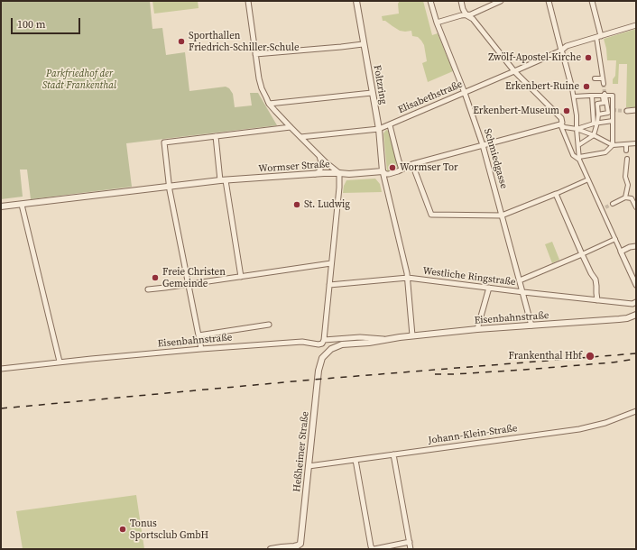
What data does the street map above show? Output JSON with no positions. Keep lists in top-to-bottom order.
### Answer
{
  "streets": {
    "street": [
      "Foltzring",
      "Elisabethstraße",
      "Schmiedgasse",
      "Wormser Straße",
      "Westliche Ringstraße",
      "Eisenbahnstraße",
      "Johann-Klein-Straße",
      "Heßheimer Straße"
    ]
  },
  "crossings": [
    ["Foltzring", "Elisabethstraße"],
    ["Foltzring", "Wormser Straße"],
    ["Foltzring", "Westliche Ringstraße"],
    ["Elisabethstraße", "Schmiedgasse"],
    ["Schmiedgasse", "Wormser Straße"],
    ["Schmiedgasse", "Westliche Ringstraße"],
    ["Schmiedgasse", "Eisenbahnstraße"],
    ["Wormser Straße", "Westliche Ringstraße"],
    ["Eisenbahnstraße", "Heßheimer Straße"],
    ["Johann-Klein-Straße", "Heßheimer Straße"]
  ],
  "parks": ["Parkfriedhof der Stadt Frankenthal"],
  "places": [
    "Sporthallen Friedrich-Schiller-Schule",
    "Zwölf-Apostel-Kirche",
    "Erkenbert-Ruine",
    "Erkenbert-Museum",
    "Wormser Tor",
    "St. Ludwig",
    "Freie Christen Gemeinde",
    "Frankenthal Hbf",
    "Tonus Sportsclub GmbH"
  ],
  "scale_bar": "100 m"
}
